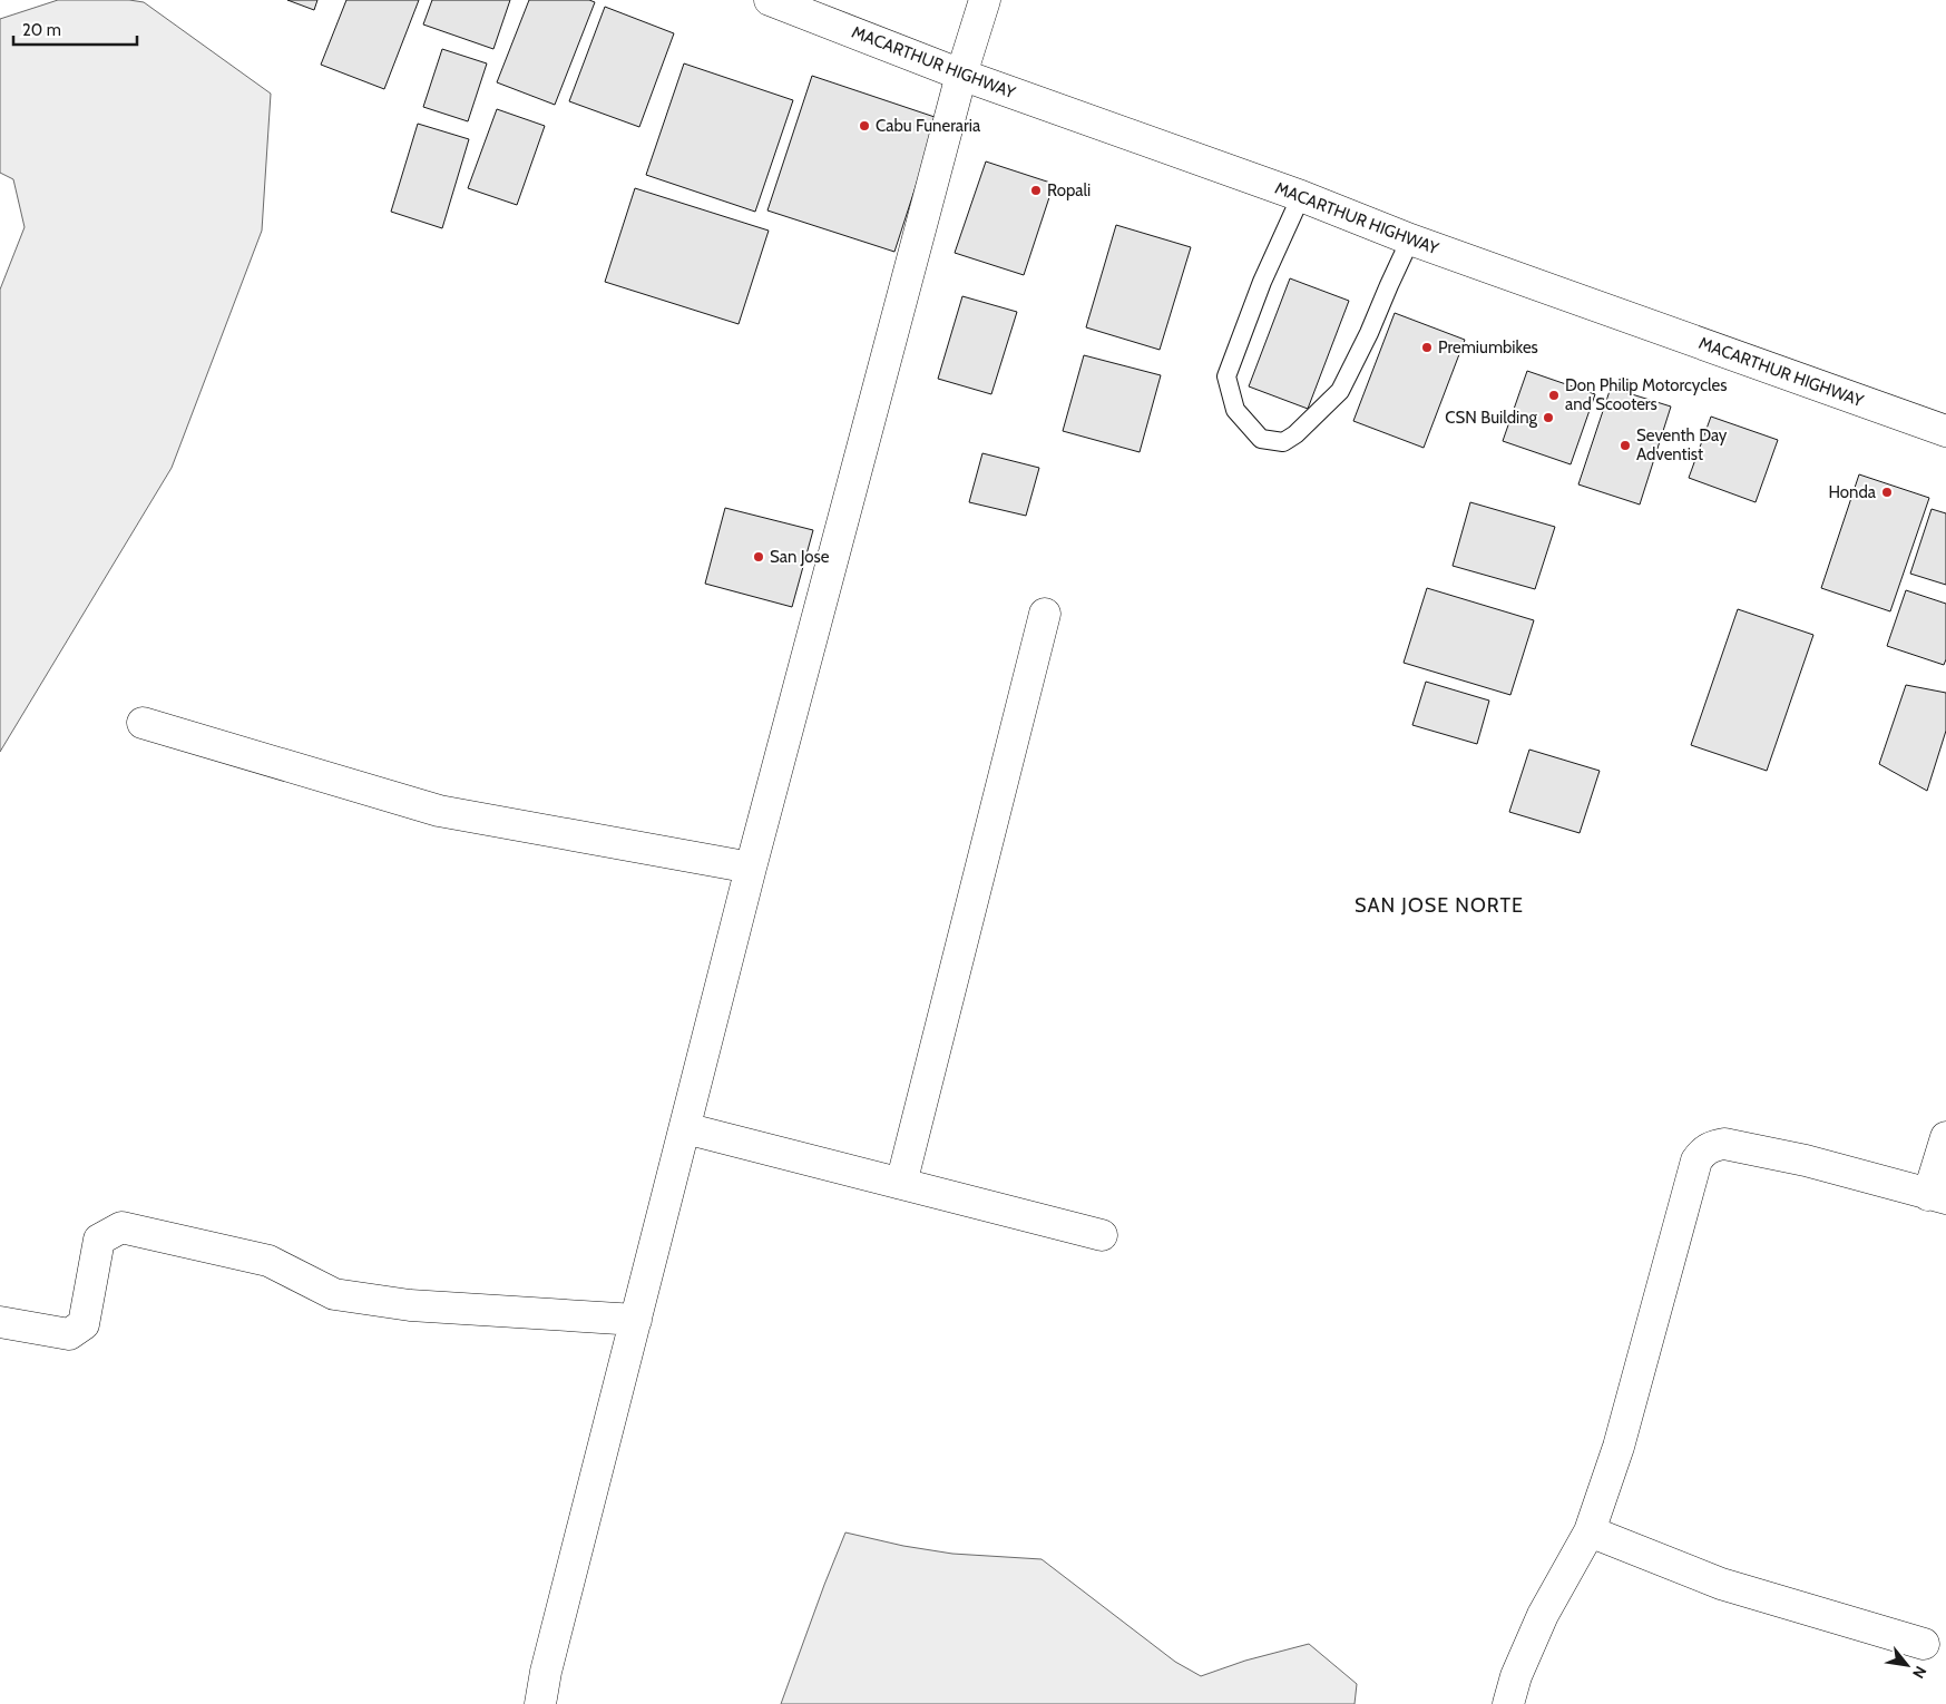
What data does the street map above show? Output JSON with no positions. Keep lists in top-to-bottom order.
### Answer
{
  "streets": {
    "main road": ["MACARTHUR HIGHWAY"]
  },
  "districts": ["SAN JOSE NORTE"],
  "places": [
    "Cabu Funeraria",
    "Ropali",
    "Premiumbikes",
    "Don Philip Motorcycles and Scooters",
    "CSN Building",
    "Seventh Day Adventist",
    "Honda",
    "San Jose"
  ],
  "scale_bar": "20 m",
  "north": "bottom right"
}
